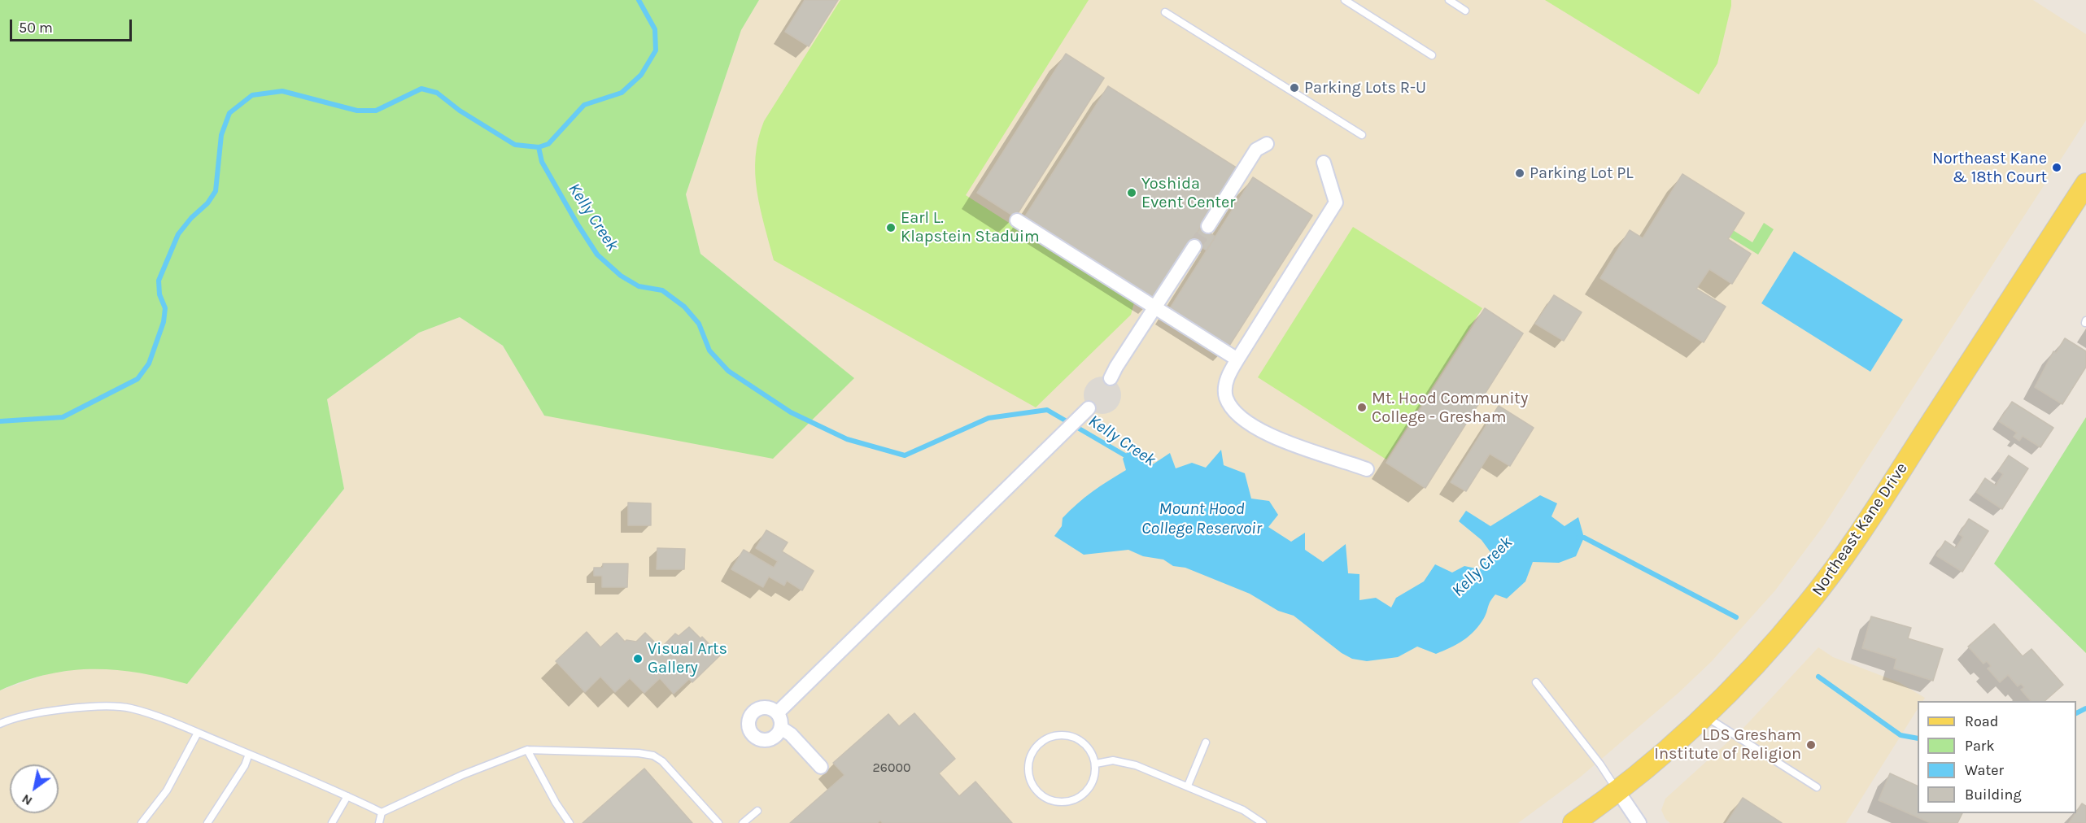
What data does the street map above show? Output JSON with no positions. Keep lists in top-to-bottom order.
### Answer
{
  "streets": {
    "main road": ["Northeast Kane Drive"]
  },
  "water": ["Kelly Creek", "Mount Hood College Reservoir"],
  "places": [
    "Parking Lots R-U",
    "Northeast Kane & 18th Court",
    "Parking Lot PL",
    "Yoshida Event Center",
    "Earl L. Klapstein Staduim",
    "Mt. Hood Community College - Gresham",
    "Visual Arts Gallery",
    "LDS Gresham Institute of Religion"
  ],
  "house_numbers": ["26000"],
  "legend": [
    "Road",
    "Park",
    "Water",
    "Building"
  ],
  "scale_bar": "50 m",
  "north": "bottom left"
}
